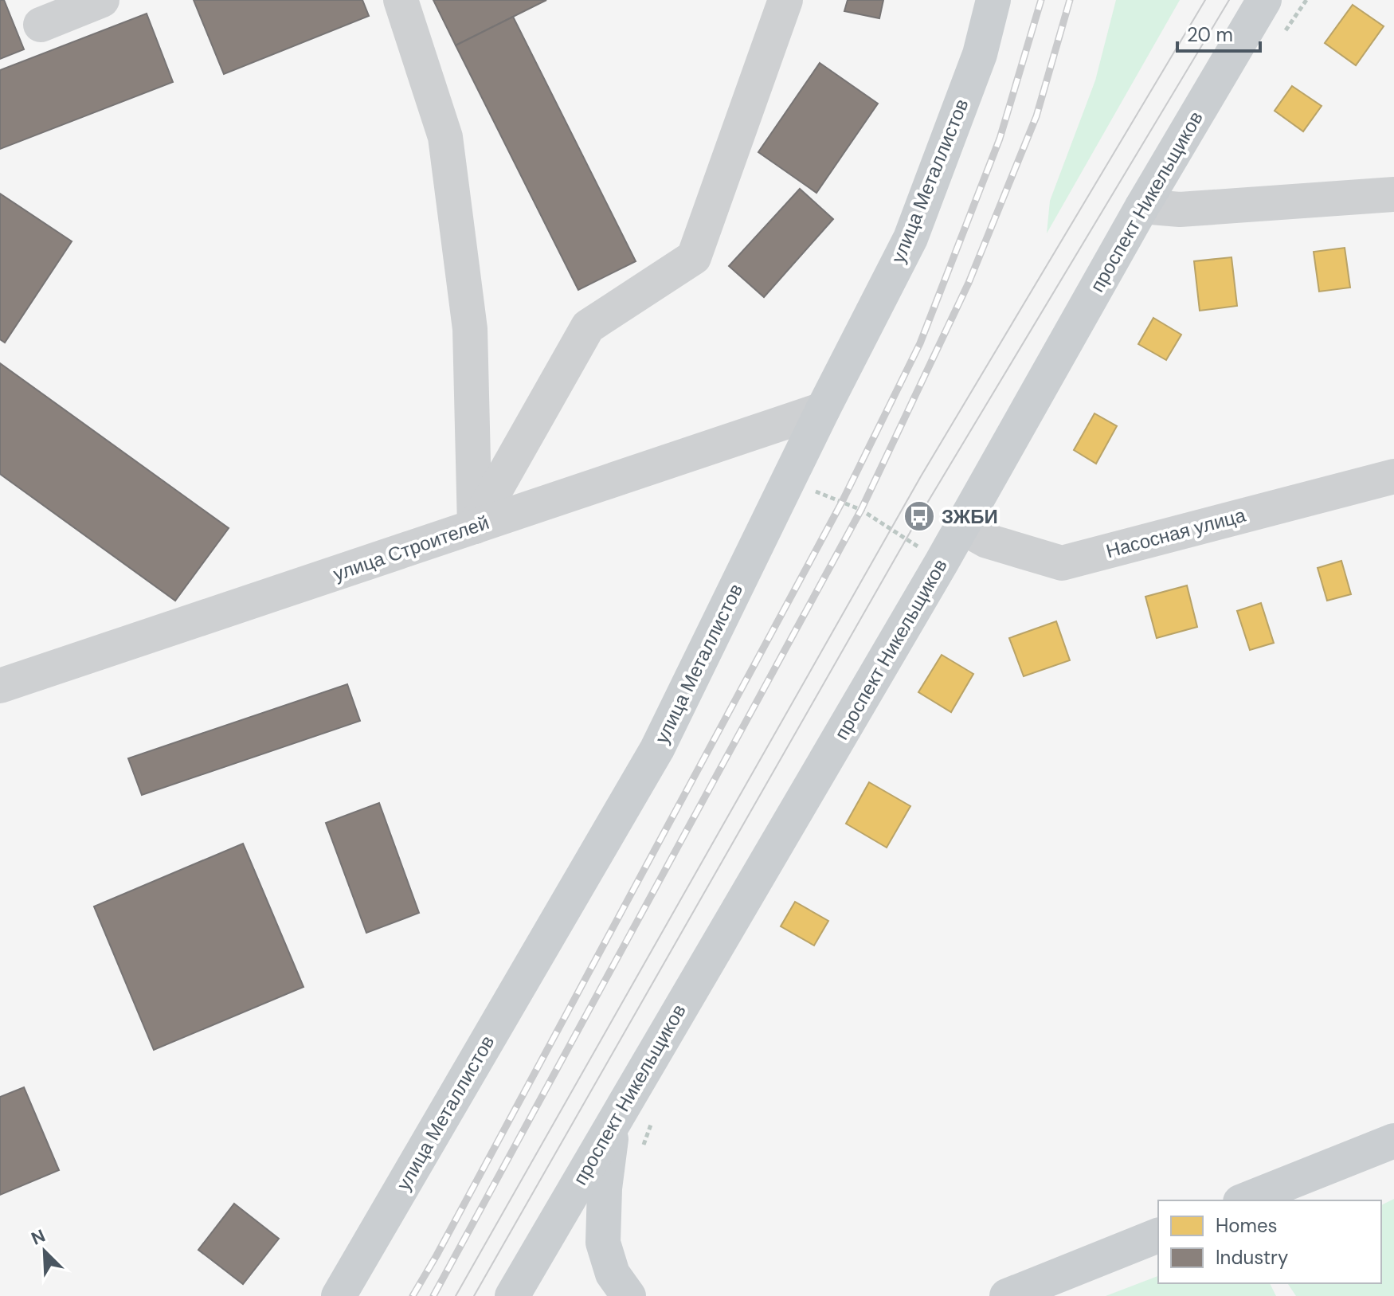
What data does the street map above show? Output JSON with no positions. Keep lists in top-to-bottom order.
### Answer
{
  "streets": {
    "main road": ["улица Металлистов", "проспект Никельщиков"],
    "street": ["Насосная улица", "улица Строителей"]
  },
  "crossings": [
    ["улица Металлистов", "улица Строителей"],
    ["проспект Никельщиков", "Насосная улица"]
  ],
  "places": {
    "bus stop": ["ЗЖБИ"]
  },
  "legend": ["Homes", "Industry"],
  "scale_bar": "20 m",
  "north": "top left"
}
